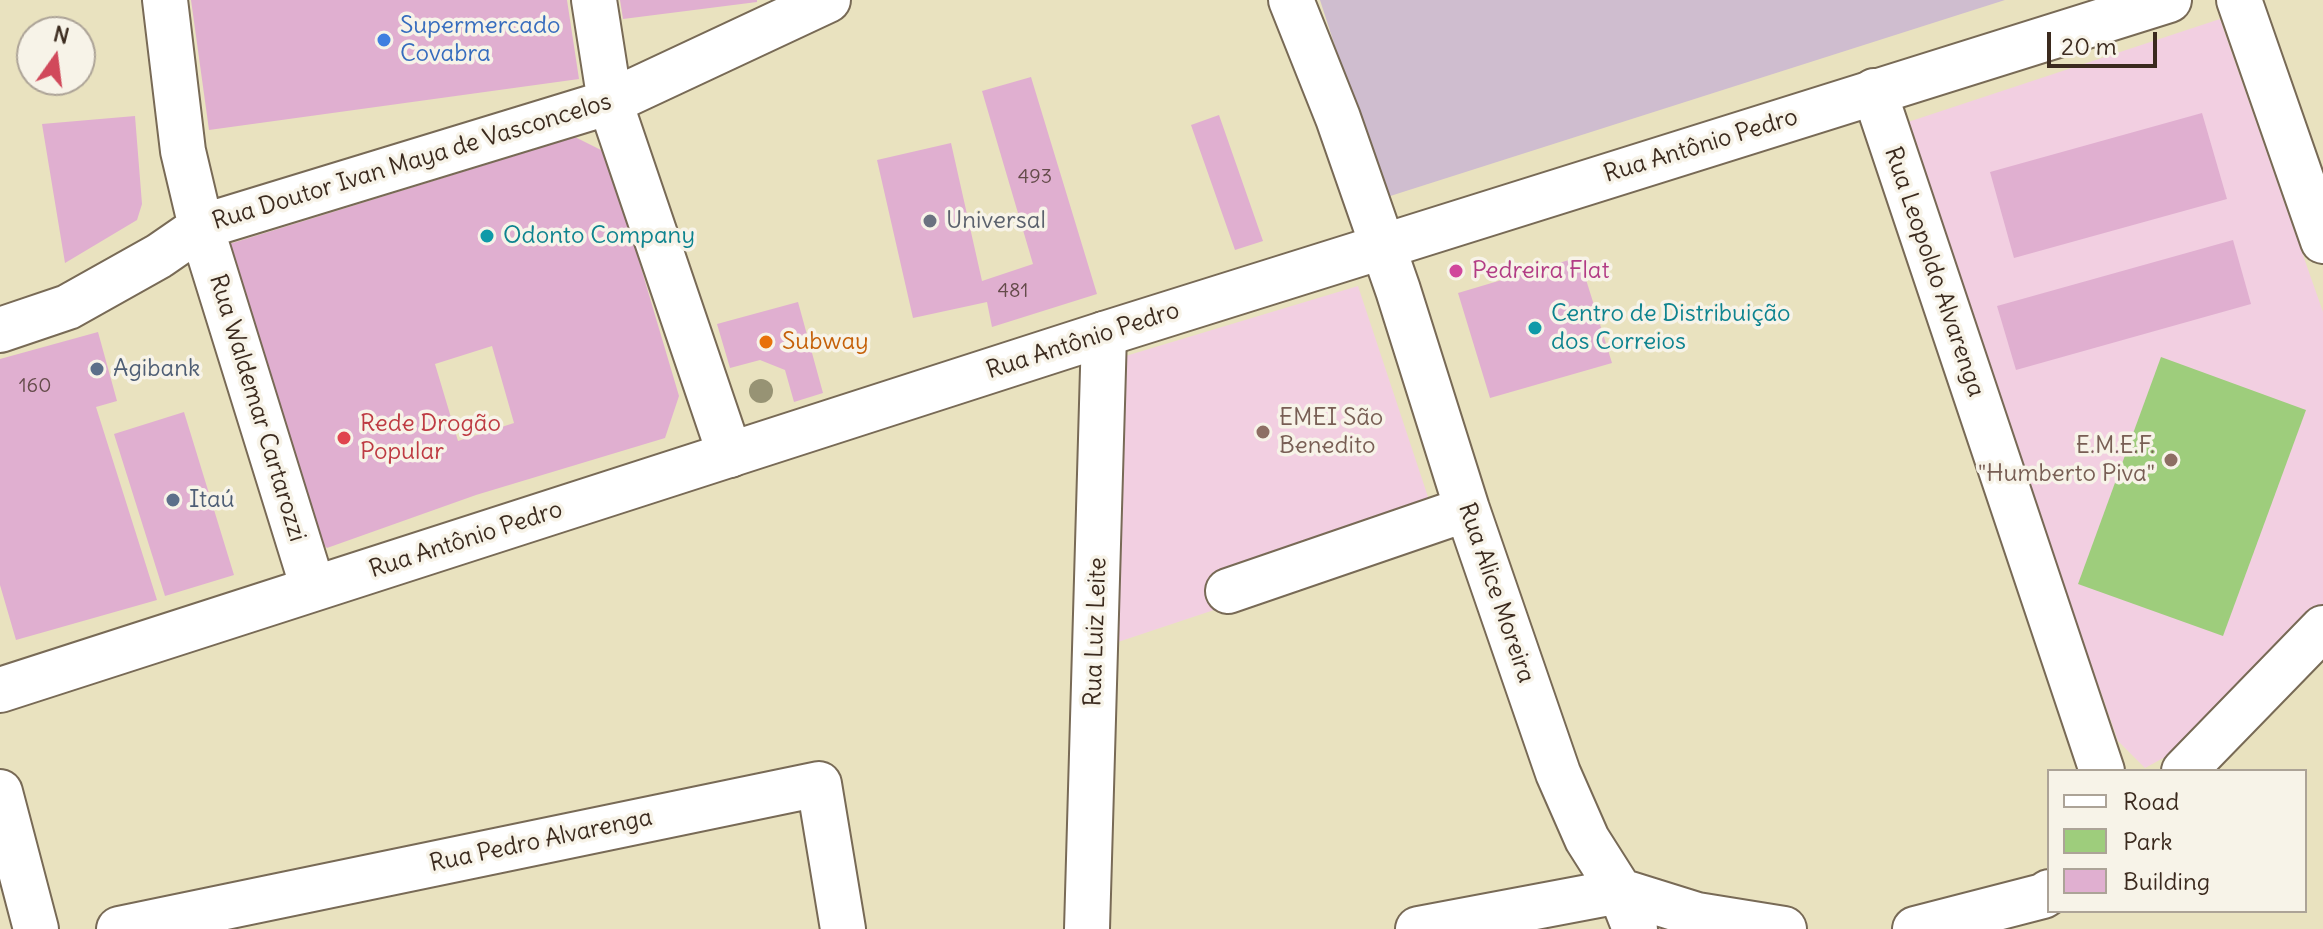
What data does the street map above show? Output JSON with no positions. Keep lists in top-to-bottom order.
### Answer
{
  "streets": {
    "street": [
      "Rua Antônio Pedro",
      "Rua Doutor Ivan Maya de Vasconcelos",
      "Rua Leopoldo Alvarenga",
      "Rua Waldemar Cartarozzi",
      "Rua Alice Moreira",
      "Rua Luiz Leite",
      "Rua Pedro Alvarenga"
    ]
  },
  "crossings": [
    ["Rua Antônio Pedro", "Rua Leopoldo Alvarenga"],
    ["Rua Antônio Pedro", "Rua Waldemar Cartarozzi"],
    ["Rua Antônio Pedro", "Rua Alice Moreira"],
    ["Rua Antônio Pedro", "Rua Luiz Leite"],
    ["Rua Doutor Ivan Maya de Vasconcelos", "Rua Waldemar Cartarozzi"]
  ],
  "places": [
    "Supermercado Covabra",
    "Universal",
    "Odonto Company",
    "Pedreira Flat",
    "Centro de Distribuição dos Correios",
    "Subway",
    "Agibank",
    "EMEI São Benedito",
    "Rede Drogão Popular",
    "E.M.E.F. \"Humberto Piva\"",
    "Itaú"
  ],
  "house_numbers": ["493", "481", "160"],
  "legend": ["Road", "Park", "Building"],
  "scale_bar": "20 m",
  "north": "top"
}
